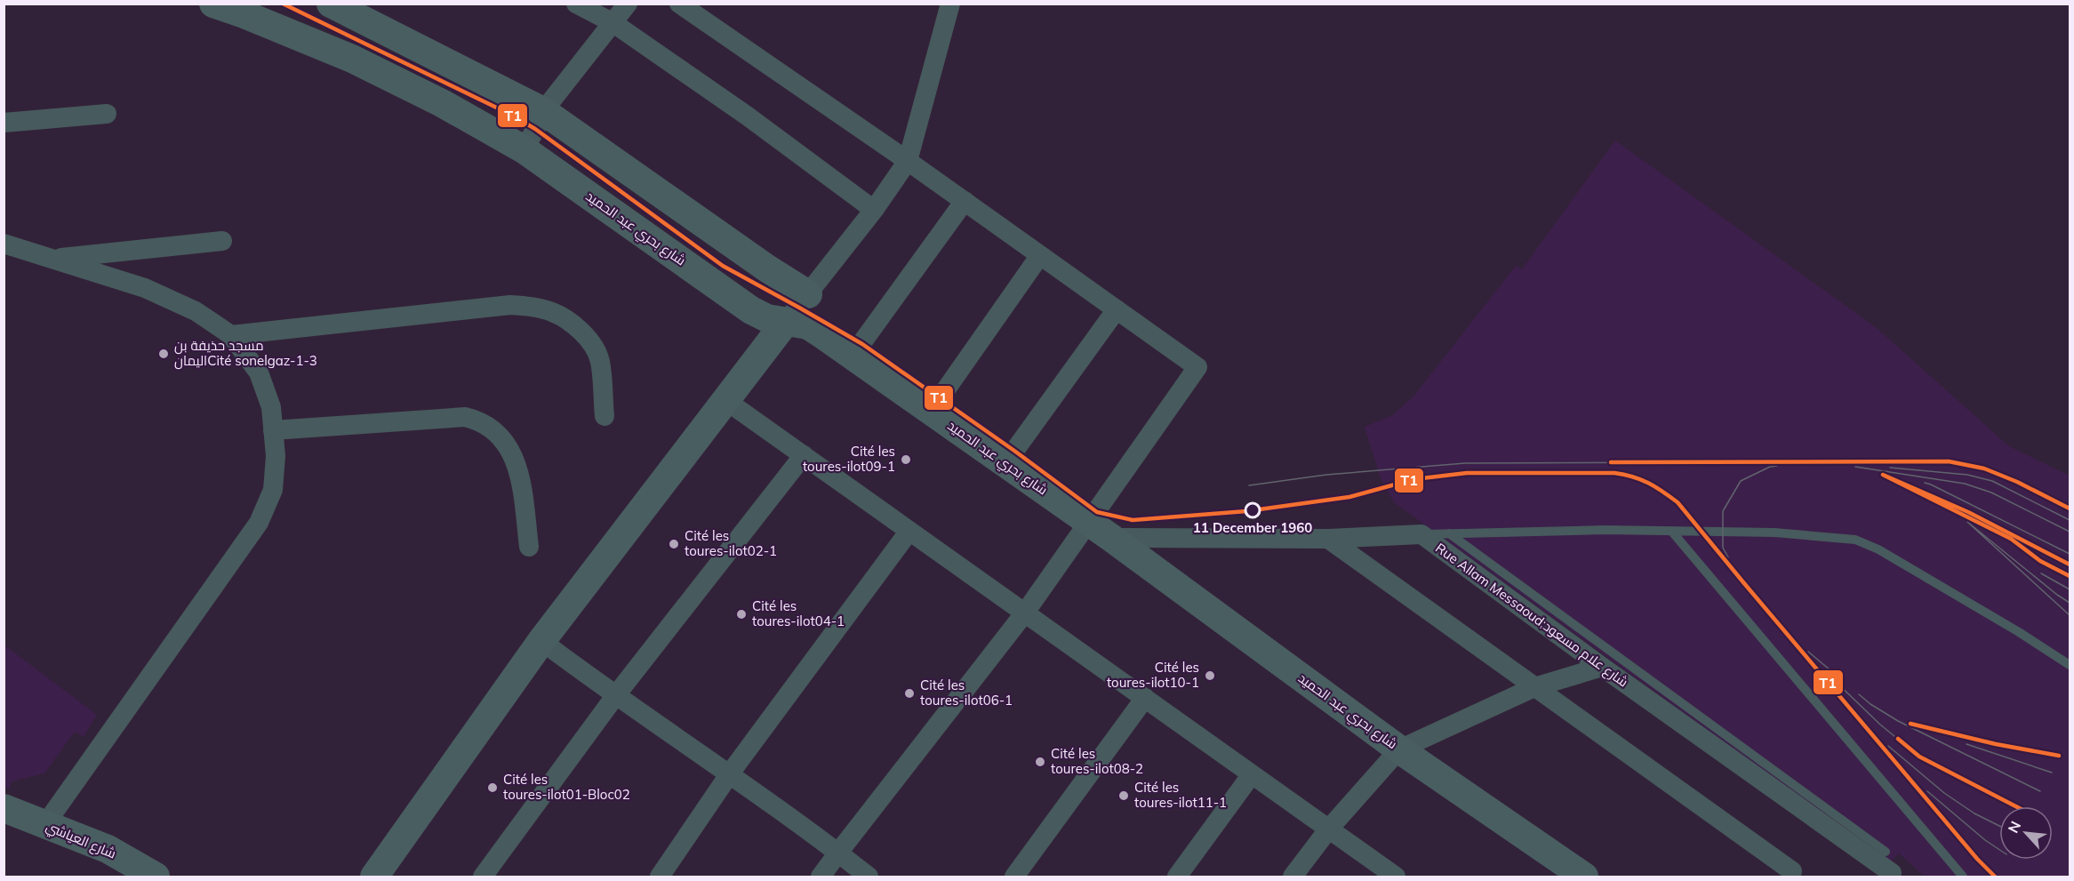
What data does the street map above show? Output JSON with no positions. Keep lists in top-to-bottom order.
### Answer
{
  "streets": {
    "street": ["شارع بحري عبد الحميد", "Rue Allam Messaoud;شارع علام مسعود", "شارع العياشي"]
  },
  "crossings": [
    ["شارع بحري عبد الحميد", "Rue Allam Messaoud;شارع علام مسعود"]
  ],
  "places": [
    "مسجد حذيفة بن اليمانCité sonelgaz-1-3",
    "Cité les toures-ilot09-1",
    "11 December 1960",
    "Cité les toures-ilot02-1",
    "Cité les toures-ilot04-1",
    "Cité les toures-ilot10-1",
    "Cité les toures-ilot06-1",
    "Cité les toures-ilot08-2",
    "Cité les toures-ilot01-Bloc02",
    "Cité les toures-ilot11-1"
  ],
  "lines": ["transit line T1"],
  "north": "top left"
}
